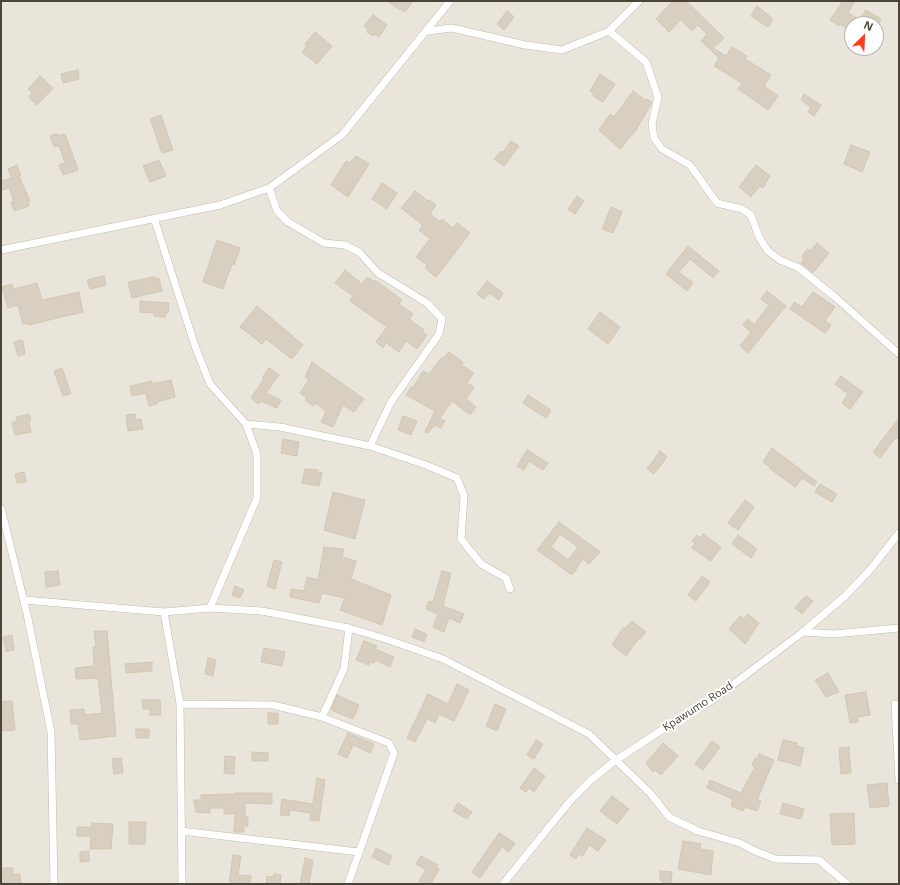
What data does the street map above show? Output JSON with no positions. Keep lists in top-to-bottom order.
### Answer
{
  "streets": {
    "street": ["Kpawumo Road"]
  },
  "north": "top right"
}
